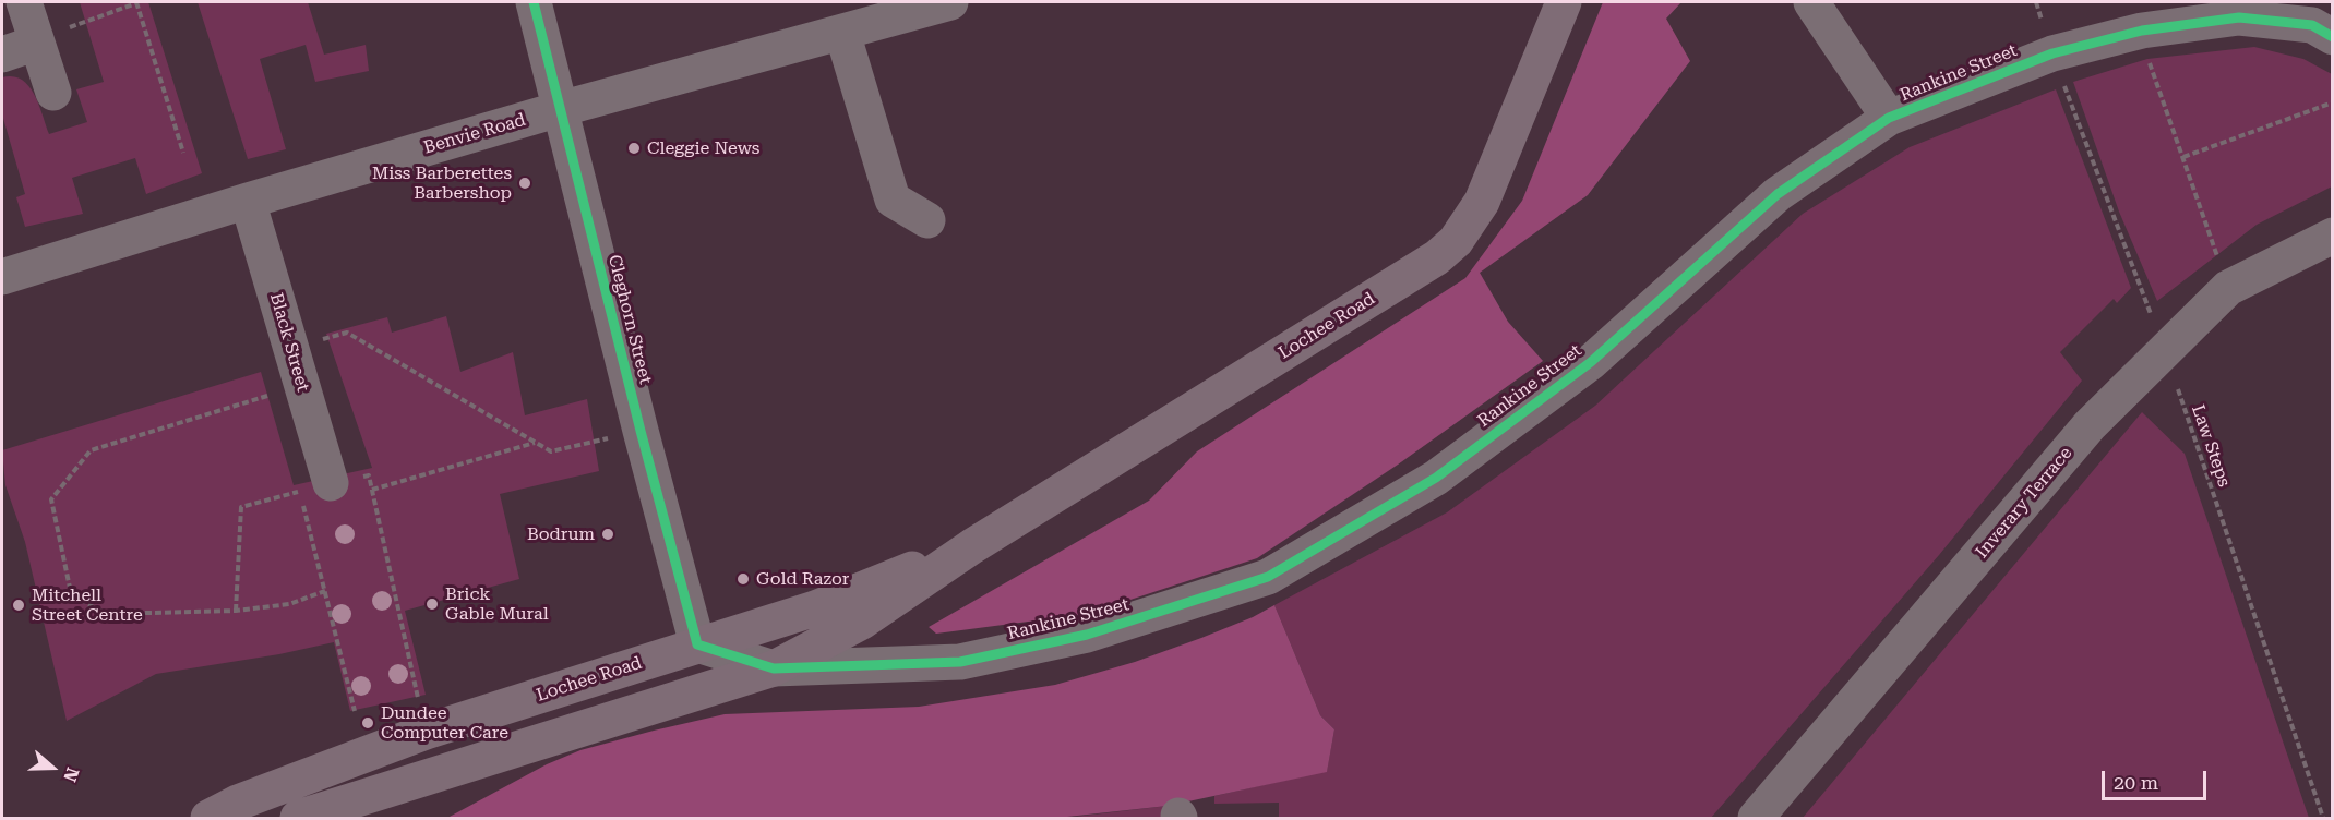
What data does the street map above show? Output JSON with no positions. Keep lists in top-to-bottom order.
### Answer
{
  "streets": {
    "main road": ["Lochee Road"],
    "street": [
      "Rankine Street",
      "Benvie Road",
      "Cleghorn Street",
      "Black Street",
      "Inverary Terrace"
    ],
    "path": ["Law Steps"]
  },
  "crossings": [
    ["Rankine Street", "Cleghorn Street"],
    ["Rankine Street", "Lochee Road"],
    ["Benvie Road", "Cleghorn Street"],
    ["Benvie Road", "Black Street"],
    ["Cleghorn Street", "Lochee Road"],
    ["Law Steps", "Inverary Terrace"]
  ],
  "places": [
    "Cleggie News",
    "Miss Barberettes Barbershop",
    "Bodrum",
    "Gold Razor",
    "Brick Gable Mural",
    "Mitchell Street Centre",
    "Dundee Computer Care"
  ],
  "scale_bar": "20 m",
  "north": "right"
}
